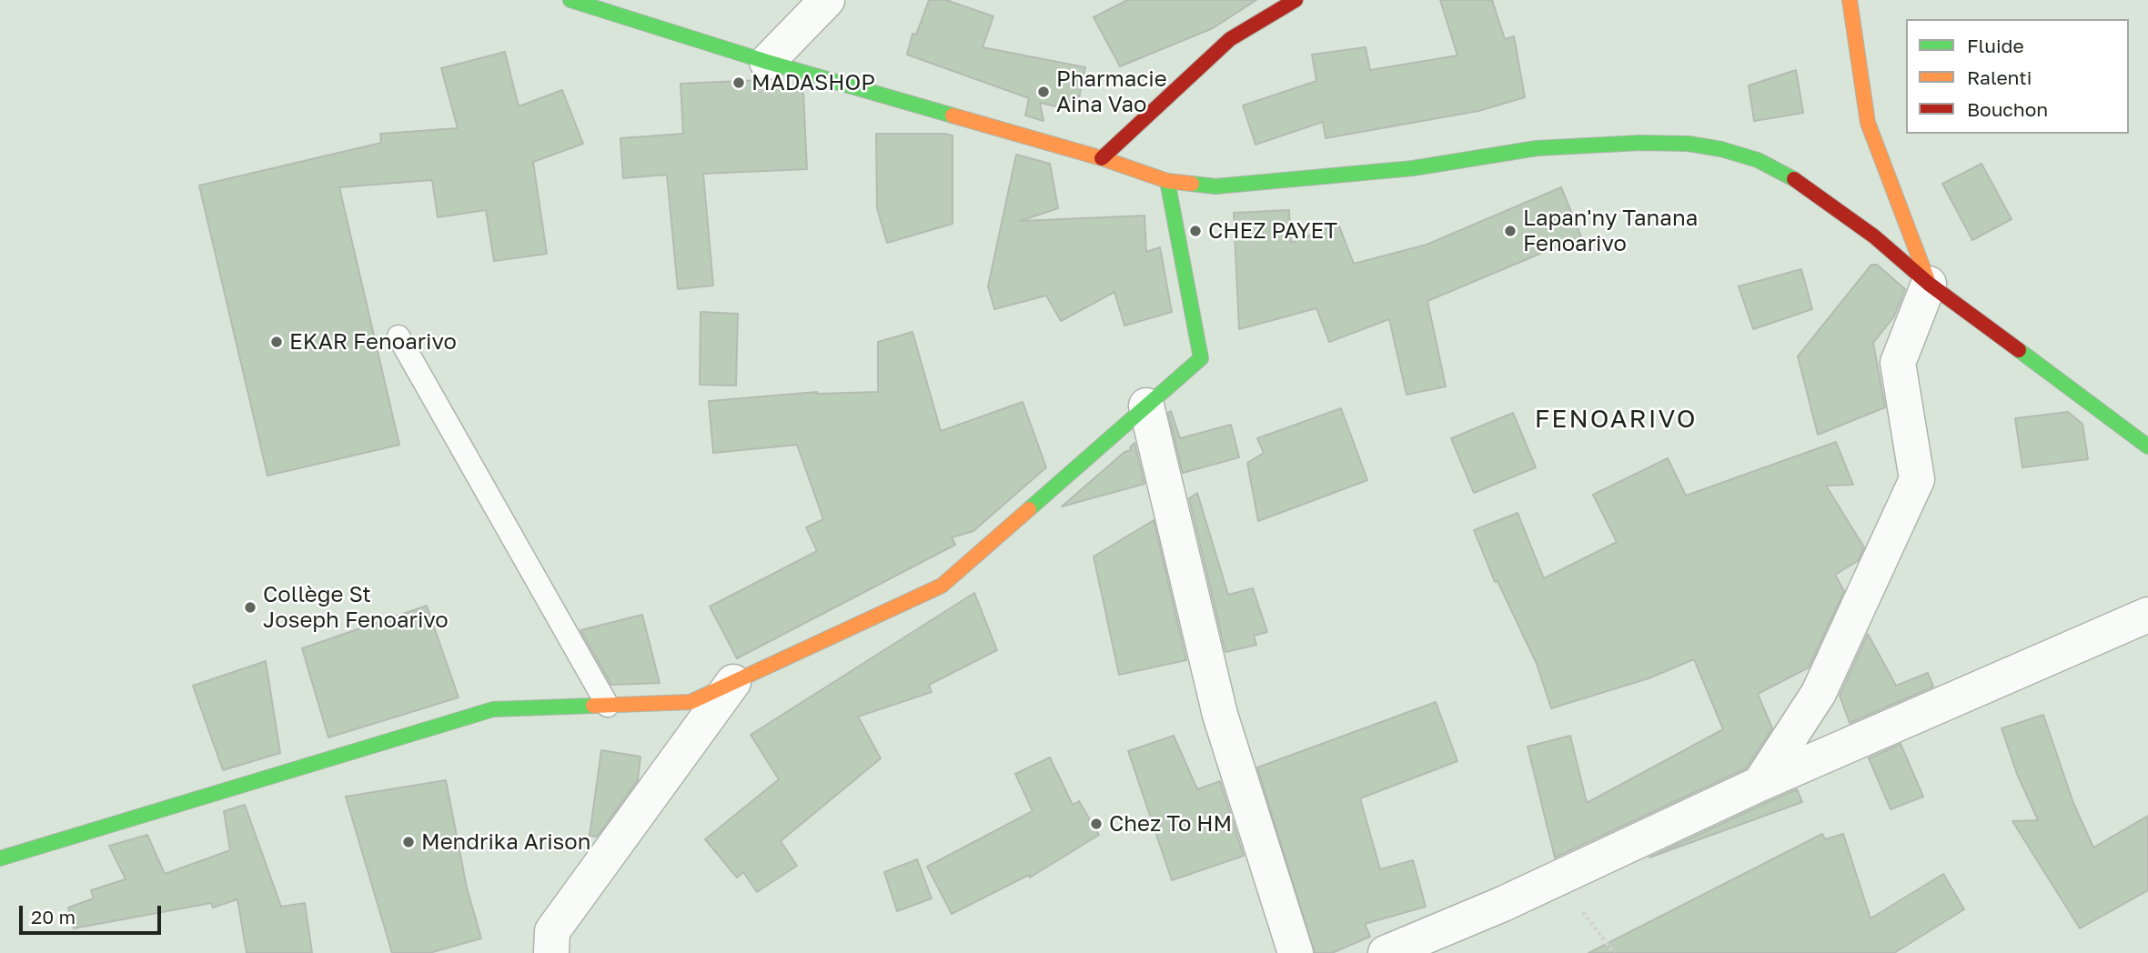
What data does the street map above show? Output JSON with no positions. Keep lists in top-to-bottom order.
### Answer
{
  "districts": ["FENOARIVO"],
  "places": [
    "MADASHOP",
    "Pharmacie Aina Vao",
    "CHEZ PAYET",
    "Lapan'ny Tanana Fenoarivo",
    "EKAR Fenoarivo",
    "Collège St Joseph Fenoarivo",
    "Chez To HM",
    "Mendrika Arison"
  ],
  "legend": ["Fluide", "Ralenti", "Bouchon"],
  "scale_bar": "20 m"
}
